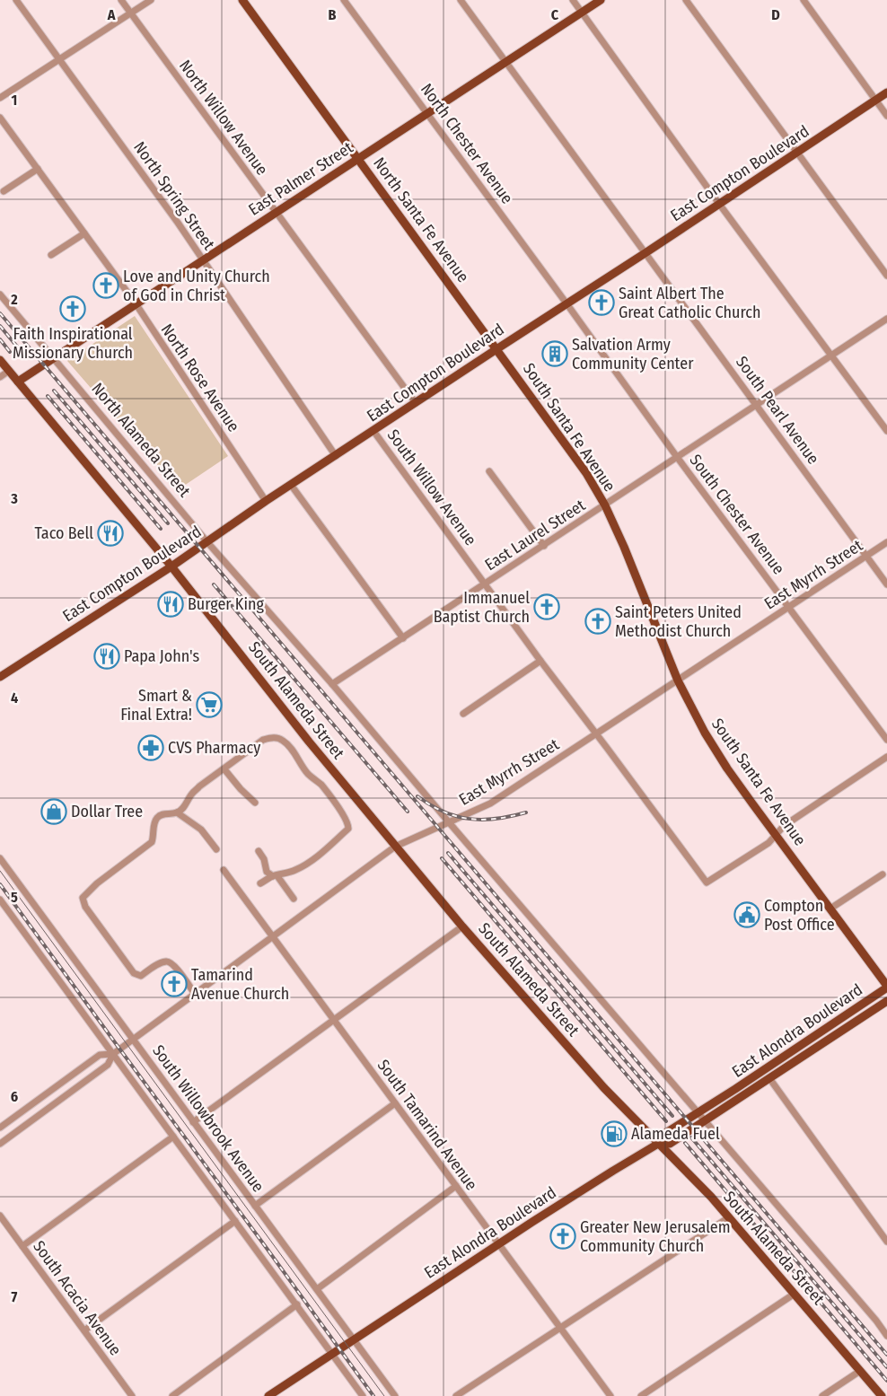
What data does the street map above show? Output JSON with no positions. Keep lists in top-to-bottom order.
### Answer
{
  "streets": {
    "main road": [
      "East Compton Boulevard",
      "East Palmer Street",
      "North Santa Fe Avenue",
      "South Santa Fe Avenue",
      "South Alameda Street",
      "East Alondra Boulevard"
    ],
    "street": [
      "North Willow Avenue",
      "North Chester Avenue",
      "North Spring Street",
      "North Rose Avenue",
      "South Pearl Avenue",
      "North Alameda Street",
      "South Willow Avenue",
      "South Chester Avenue",
      "East Laurel Street",
      "East Myrrh Street",
      "South Willowbrook Avenue",
      "South Tamarind Avenue",
      "South Acacia Avenue"
    ]
  },
  "crossings": [
    ["North Willow Avenue", "East Compton Boulevard"],
    ["North Willow Avenue", "East Palmer Street"],
    ["North Chester Avenue", "East Compton Boulevard"],
    ["North Chester Avenue", "East Palmer Street"],
    ["North Chester Avenue", "South Chester Avenue"],
    ["East Compton Boulevard", "North Spring Street"],
    ["East Compton Boulevard", "North Santa Fe Avenue"],
    ["East Compton Boulevard", "North Rose Avenue"],
    ["East Compton Boulevard", "South Pearl Avenue"],
    ["East Compton Boulevard", "South Santa Fe Avenue"],
    ["East Compton Boulevard", "North Alameda Street"],
    ["East Compton Boulevard", "South Willow Avenue"],
    ["East Compton Boulevard", "South Chester Avenue"],
    ["East Compton Boulevard", "South Alameda Street"],
    ["East Palmer Street", "North Spring Street"],
    ["East Palmer Street", "North Santa Fe Avenue"],
    ["East Palmer Street", "North Rose Avenue"],
    ["East Palmer Street", "South Pearl Avenue"],
    ["East Palmer Street", "North Alameda Street"],
    ["North Santa Fe Avenue", "South Santa Fe Avenue"],
    ["South Pearl Avenue", "East Laurel Street"],
    ["South Pearl Avenue", "East Myrrh Street"],
    ["South Santa Fe Avenue", "South Willow Avenue"],
    ["South Santa Fe Avenue", "East Laurel Street"],
    ["South Santa Fe Avenue", "East Myrrh Street"],
    ["South Santa Fe Avenue", "East Alondra Boulevard"],
    ["North Alameda Street", "South Alameda Street"],
    ["South Willow Avenue", "East Laurel Street"],
    ["South Willow Avenue", "East Myrrh Street"],
    ["South Chester Avenue", "East Laurel Street"],
    ["South Chester Avenue", "East Myrrh Street"],
    ["East Laurel Street", "South Alameda Street"],
    ["East Myrrh Street", "South Alameda Street"],
    ["East Myrrh Street", "South Willowbrook Avenue"],
    ["East Myrrh Street", "South Tamarind Avenue"],
    ["South Alameda Street", "East Alondra Boulevard"],
    ["East Alondra Boulevard", "South Willowbrook Avenue"],
    ["East Alondra Boulevard", "South Tamarind Avenue"]
  ],
  "places": {
    "church": [
      "Love and Unity Church of God in Christ",
      "Saint Albert The Great Catholic Church",
      "Faith Inspirational Missionary Church",
      "Immanuel Baptist Church",
      "Saint Peters United Methodist Church",
      "Tamarind Avenue Church",
      "Greater New Jerusalem Community Church"
    ],
    "building": ["Salvation Army Community Center"],
    "restaurant": ["Taco Bell", "Burger King", "Papa John's"],
    "supermarket": ["Smart & Final Extra!"],
    "pharmacy": ["CVS Pharmacy"],
    "shop": ["Dollar Tree"],
    "public building": ["Compton Post Office"],
    "fuel station": ["Alameda Fuel"]
  },
  "grid": {
    "columns": [
      "A",
      "B",
      "C",
      "D"
    ],
    "rows": [
      "1",
      "2",
      "3",
      "4",
      "5",
      "6",
      "7"
    ]
  }
}
